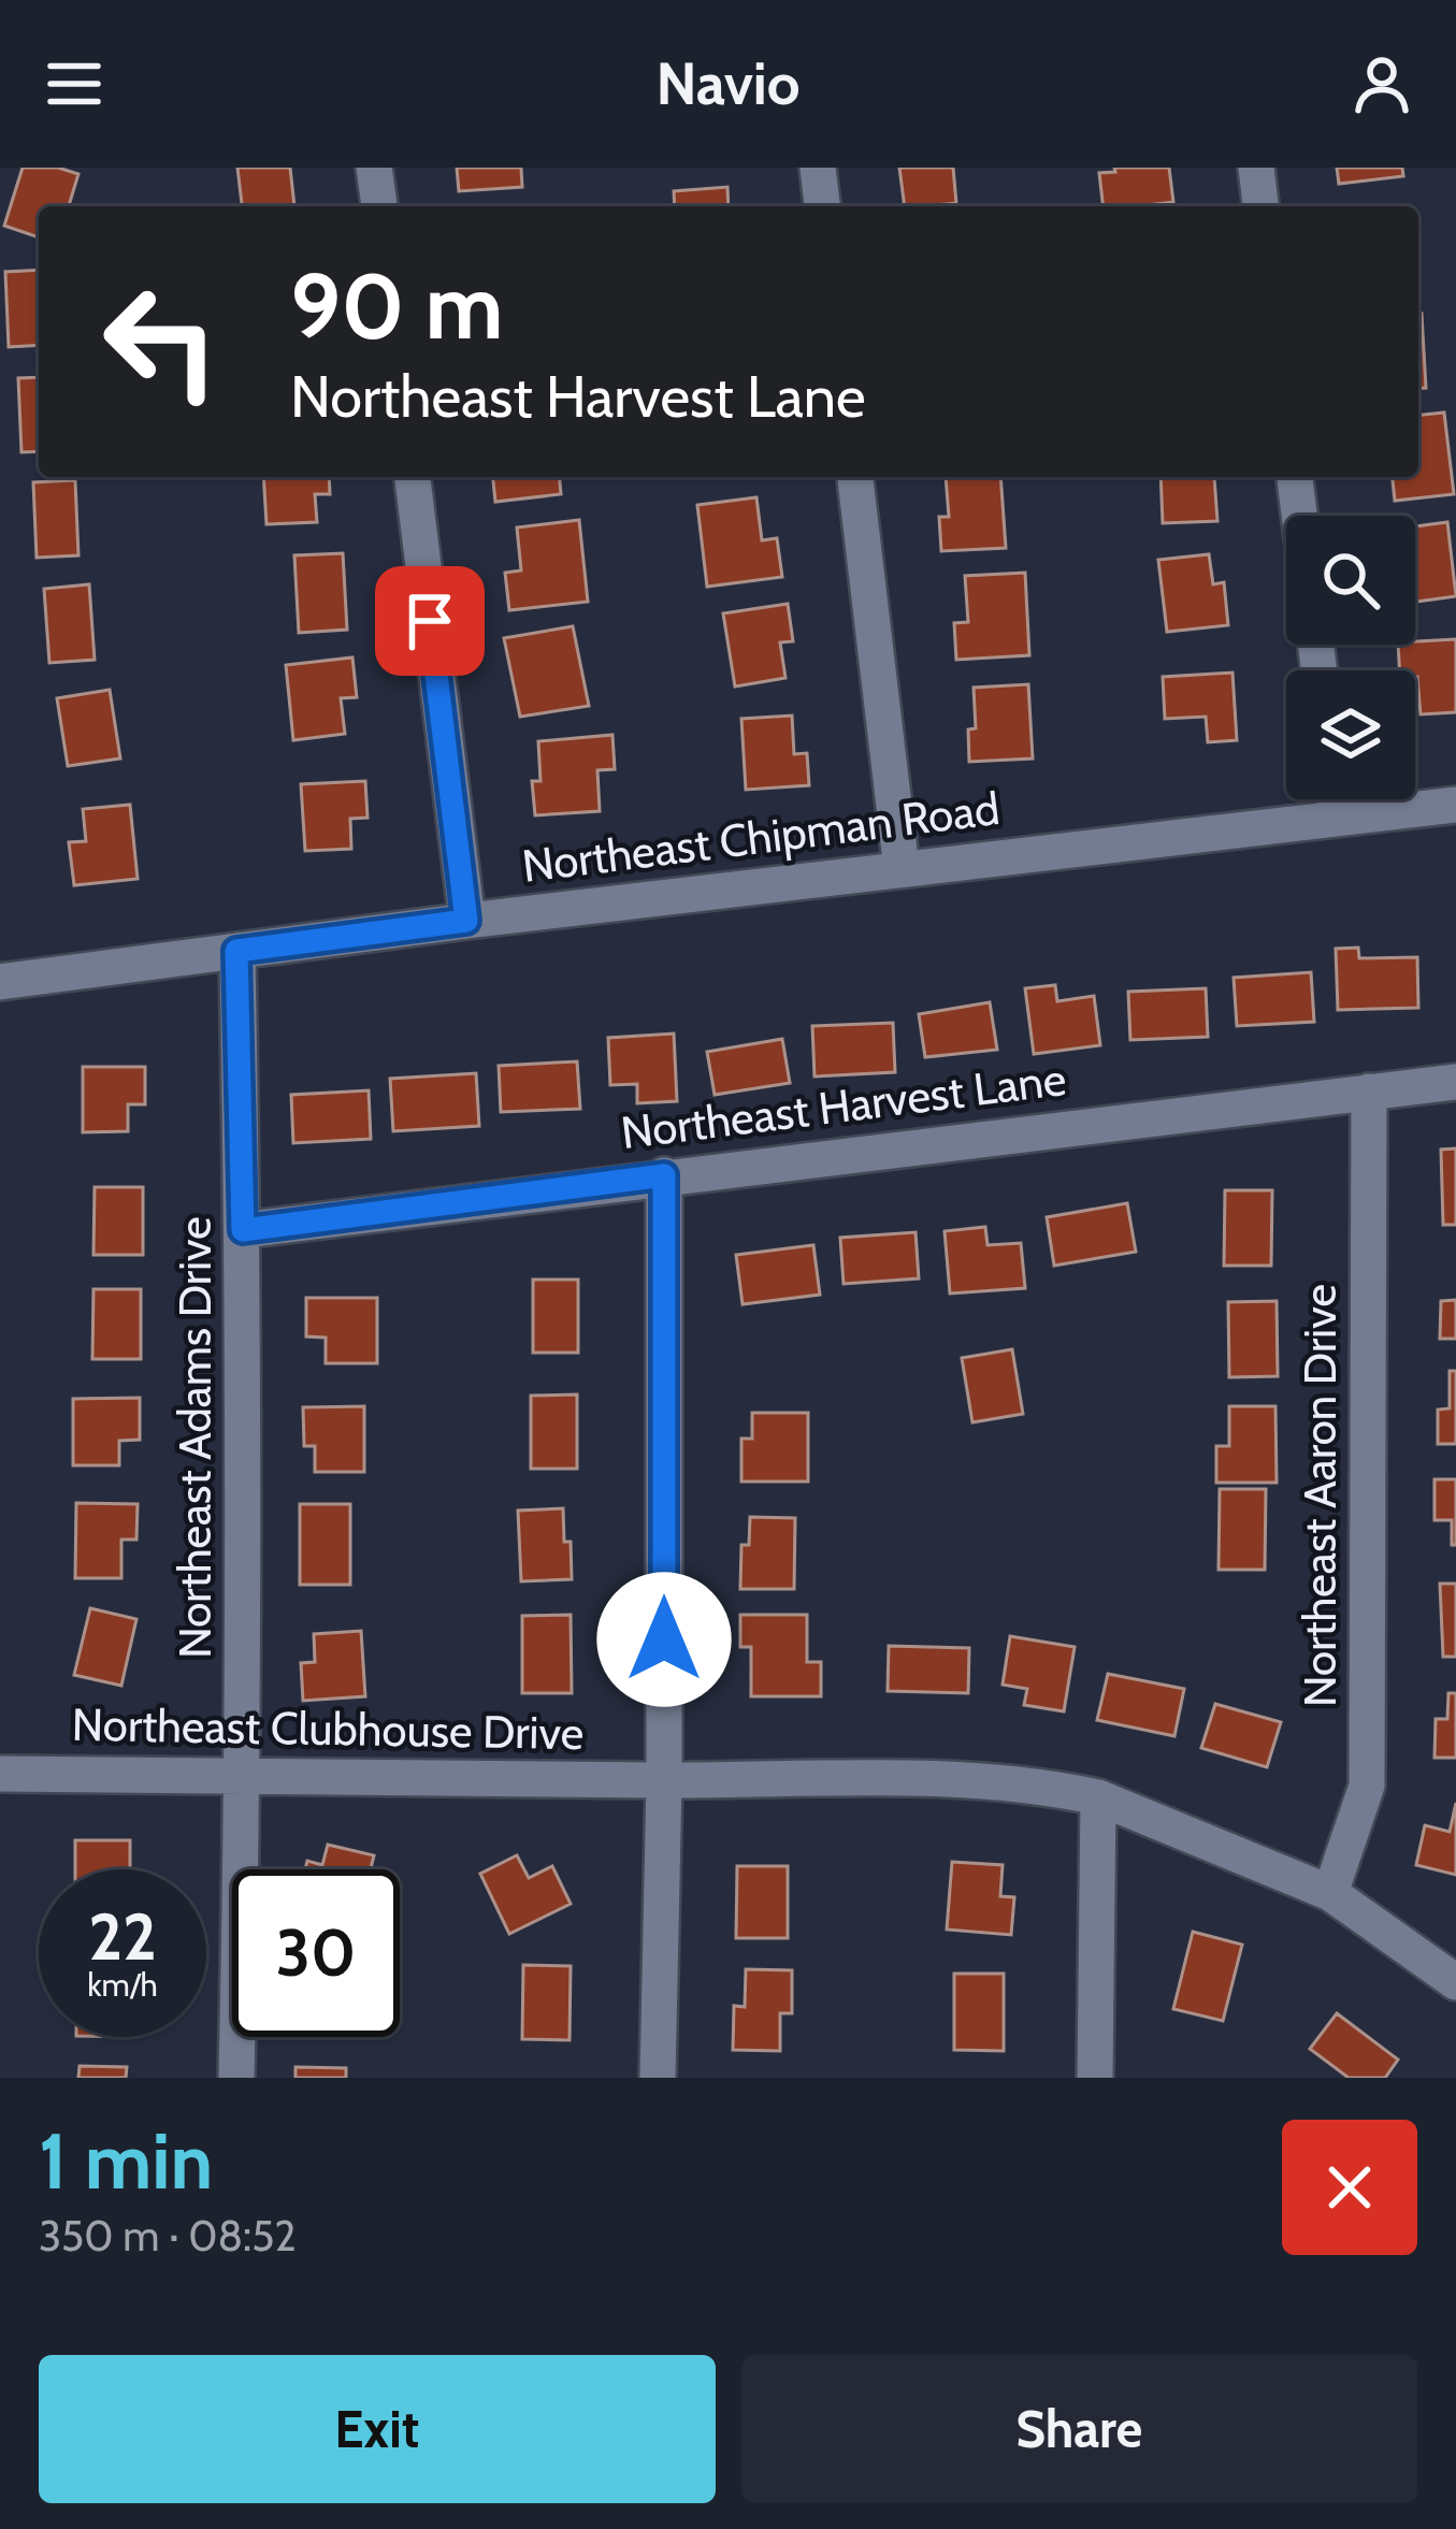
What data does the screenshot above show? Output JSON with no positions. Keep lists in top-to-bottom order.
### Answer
{
  "streets": {
    "street": [
      "Northeast Chipman Road",
      "Northeast Harvest Lane",
      "Northeast Adams Drive",
      "Northeast Aaron Drive",
      "Northeast Clubhouse Drive"
    ]
  },
  "crossings": [
    ["Northeast Chipman Road", "Northeast Adams Drive"],
    ["Northeast Harvest Lane", "Northeast Adams Drive"],
    ["Northeast Harvest Lane", "Northeast Aaron Drive"],
    ["Northeast Adams Drive", "Northeast Clubhouse Drive"],
    ["Northeast Aaron Drive", "Northeast Clubhouse Drive"]
  ],
  "page": {
    "header": "Navio",
    "turn": ["90 m", "Northeast Harvest Lane"],
    "speed": "22 km/h",
    "limit": "30",
    "heading": ["1 min", "350 m · 08:52"],
    "buttons": ["Exit", "Share"]
  }
}
